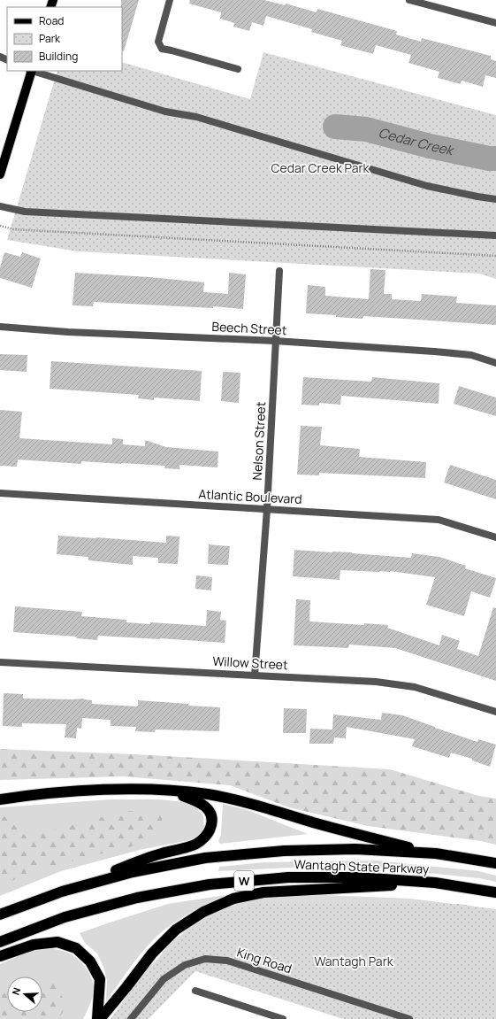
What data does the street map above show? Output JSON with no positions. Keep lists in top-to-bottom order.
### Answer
{
  "streets": {
    "highway": ["Wantagh State Parkway", "W"],
    "street": [
      "Beech Street",
      "Nelson Street",
      "Atlantic Boulevard",
      "Willow Street",
      "King Road"
    ]
  },
  "crossings": [
    ["Beech Street", "Nelson Street"],
    ["Nelson Street", "Atlantic Boulevard"],
    ["Nelson Street", "Willow Street"]
  ],
  "water": ["Cedar Creek"],
  "parks": ["Cedar Creek Park", "Wantagh Park"],
  "legend": ["Road", "Park", "Building"],
  "north": "left"
}
